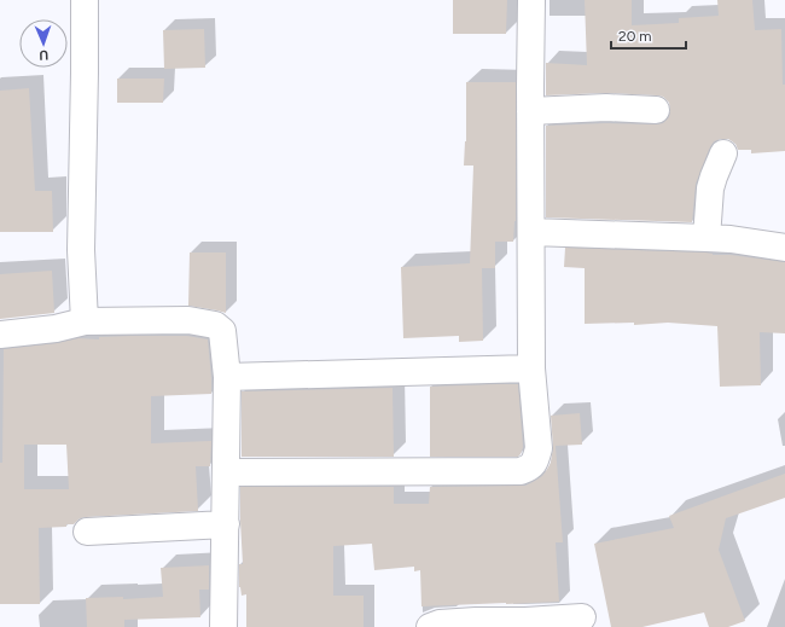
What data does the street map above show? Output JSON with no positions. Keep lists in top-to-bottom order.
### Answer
{
  "scale_bar": "20 m",
  "north": "bottom"
}
